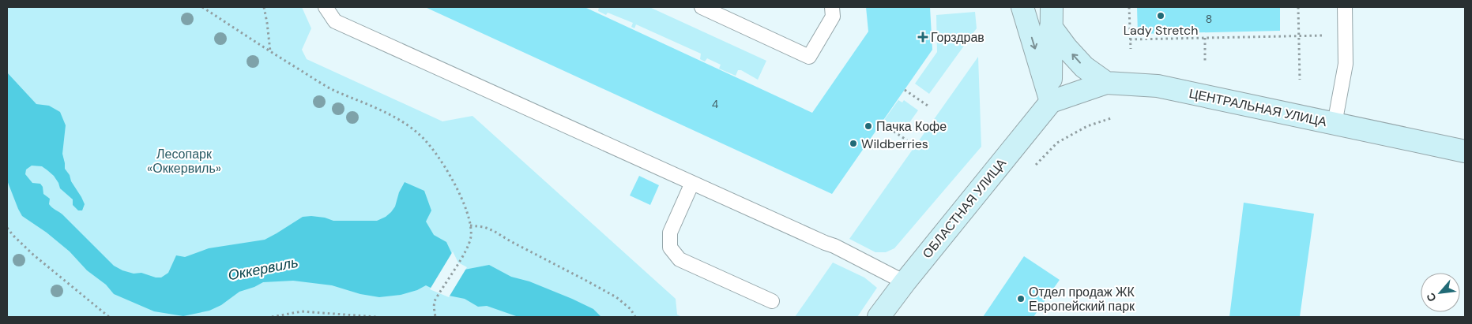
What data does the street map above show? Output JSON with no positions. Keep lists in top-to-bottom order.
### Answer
{
  "streets": {
    "street": ["ЦЕНТРАЛЬНАЯ УЛИЦА", "ОБЛАСТНАЯ УЛИЦА"]
  },
  "crossings": [
    ["ЦЕНТРАЛЬНАЯ УЛИЦА", "ОБЛАСТНАЯ УЛИЦА"]
  ],
  "water": ["Оккервиль"],
  "parks": ["Лесопарк «Оккервиль»"],
  "places": {
    "other": [
      "Lady Stretch",
      "Пачка Кофе",
      "Wildberries",
      "Отдел продаж ЖК Европейский парк"
    ],
    "health": ["Горздрав"]
  },
  "house_numbers": ["8", "4"],
  "north": "bottom left"
}
